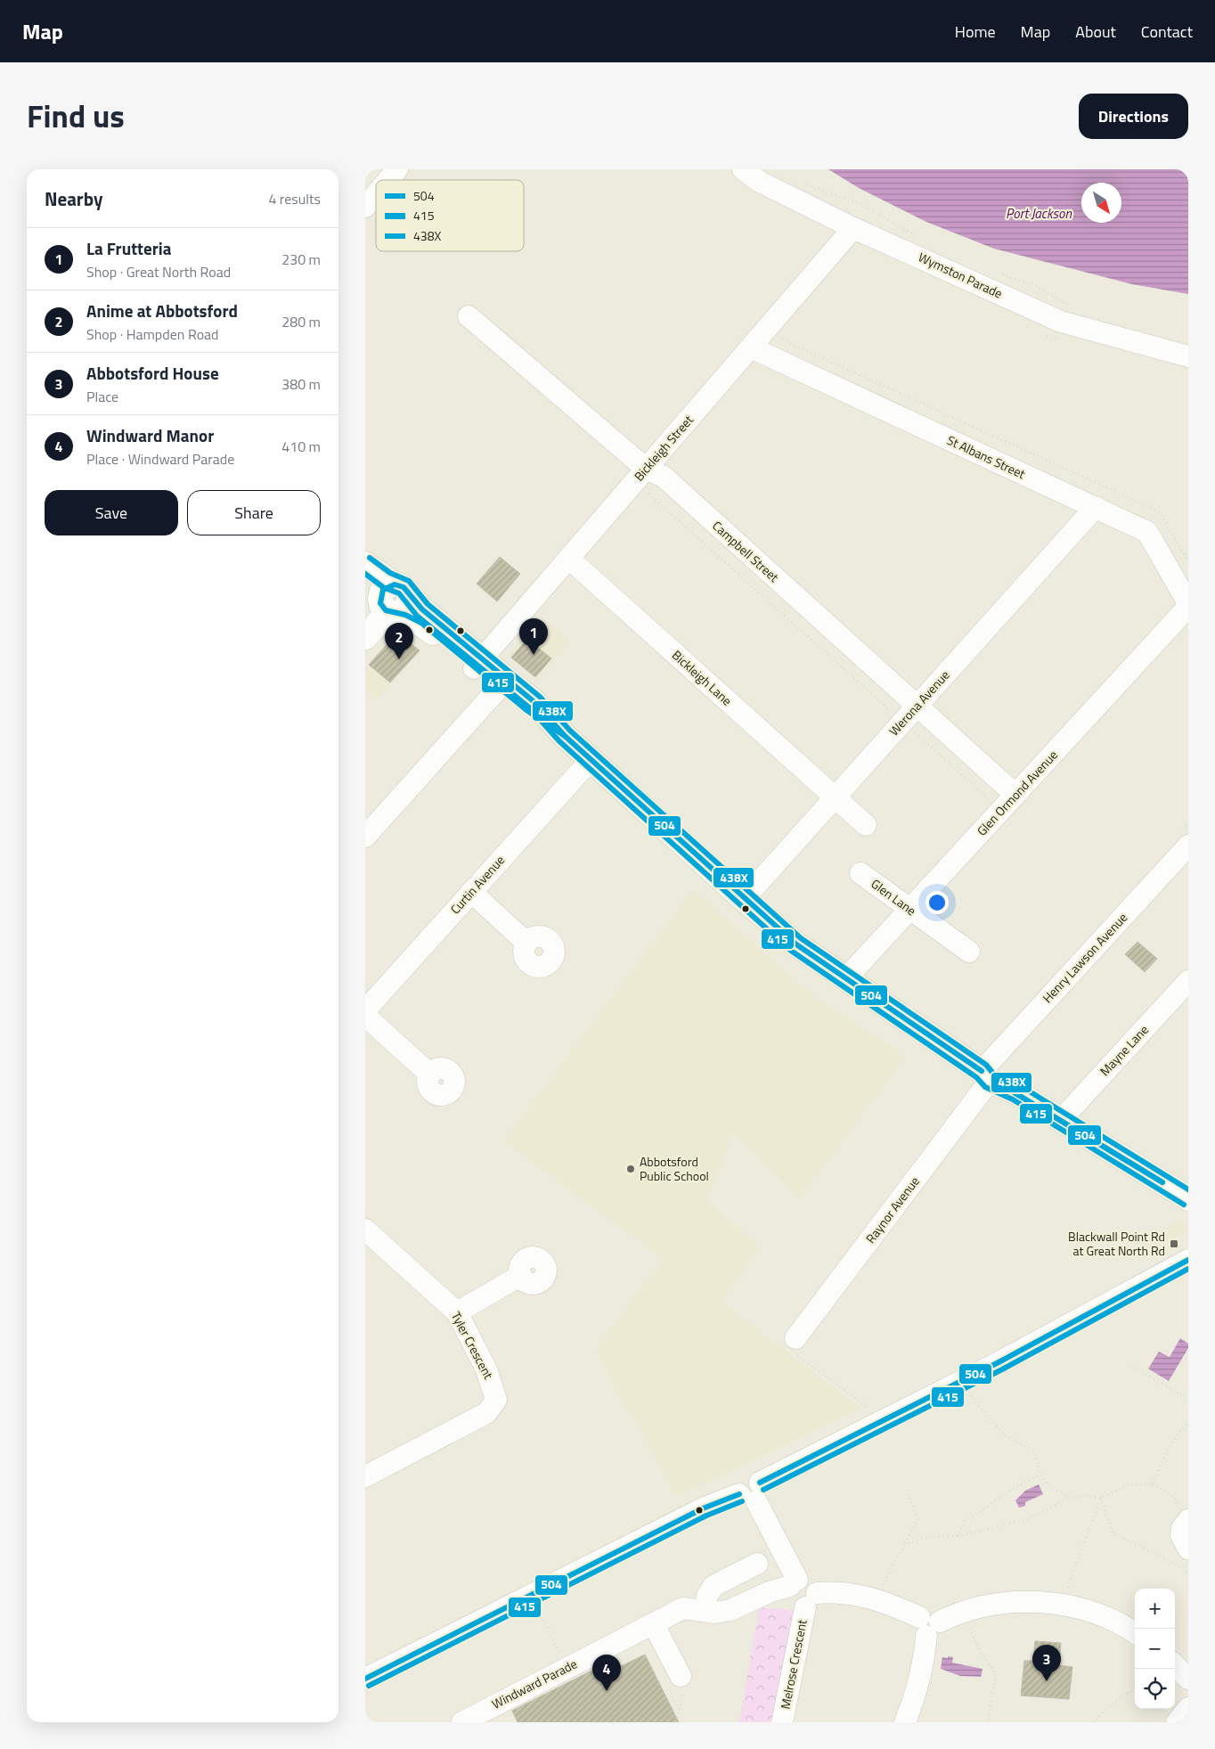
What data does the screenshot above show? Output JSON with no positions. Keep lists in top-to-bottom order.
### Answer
{
  "streets": {
    "street": [
      "Wymston Parade",
      "Bickleigh Street",
      "St Albans Street",
      "Campbell Street",
      "Bickleigh Lane",
      "Werona Avenue",
      "Glen Ormond Avenue",
      "Curtin Avenue",
      "Glen Lane",
      "Henry Lawson Avenue",
      "Mayne Lane",
      "Raynor Avenue",
      "Tyler Crescent",
      "Melrose Crescent",
      "Windward Parade"
    ]
  },
  "crossings": [
    ["Wymston Parade", "Bickleigh Street"],
    ["Bickleigh Street", "St Albans Street"],
    ["Bickleigh Street", "Campbell Street"],
    ["Bickleigh Street", "Bickleigh Lane"],
    ["St Albans Street", "Werona Avenue"],
    ["Campbell Street", "Werona Avenue"],
    ["Campbell Street", "Glen Ormond Avenue"],
    ["Bickleigh Lane", "Werona Avenue"],
    ["Glen Ormond Avenue", "Glen Lane"],
    ["Henry Lawson Avenue", "Raynor Avenue"]
  ],
  "water": ["Port Jackson"],
  "places": {
    "other": ["Abbotsford Public School"],
    "transit": ["Blackwall Point Rd at Great North Rd"]
  },
  "lines": ["transit line 438X", "transit line 415", "transit line 504"],
  "legend": ["504", "415", "438X"],
  "north": "bottom right",
  "page": {
    "header": "Map",
    "nav": [
      "Home",
      "Map",
      "About",
      "Contact"
    ],
    "title": "Find us",
    "buttons": [
      "Directions",
      ["Save", "Share"]
    ],
    "heading": ["Nearby", "4 results"],
    "list": [
      {
        "mark": "1",
        "name": "La Frutteria",
        "note": "Shop · Great North Road",
        "value": "230 m"
      },
      {
        "mark": "2",
        "name": "Anime at Abbotsford",
        "note": "Shop · Hampden Road",
        "value": "280 m"
      },
      {
        "mark": "3",
        "name": "Abbotsford House",
        "note": "Place",
        "value": "380 m"
      },
      {
        "mark": "4",
        "name": "Windward Manor",
        "note": "Place · Windward Parade",
        "value": "410 m"
      }
    ],
    "pins": [
      "1",
      "2",
      "3",
      "4"
    ],
    "map_buttons": ["+", "−"]
  }
}
